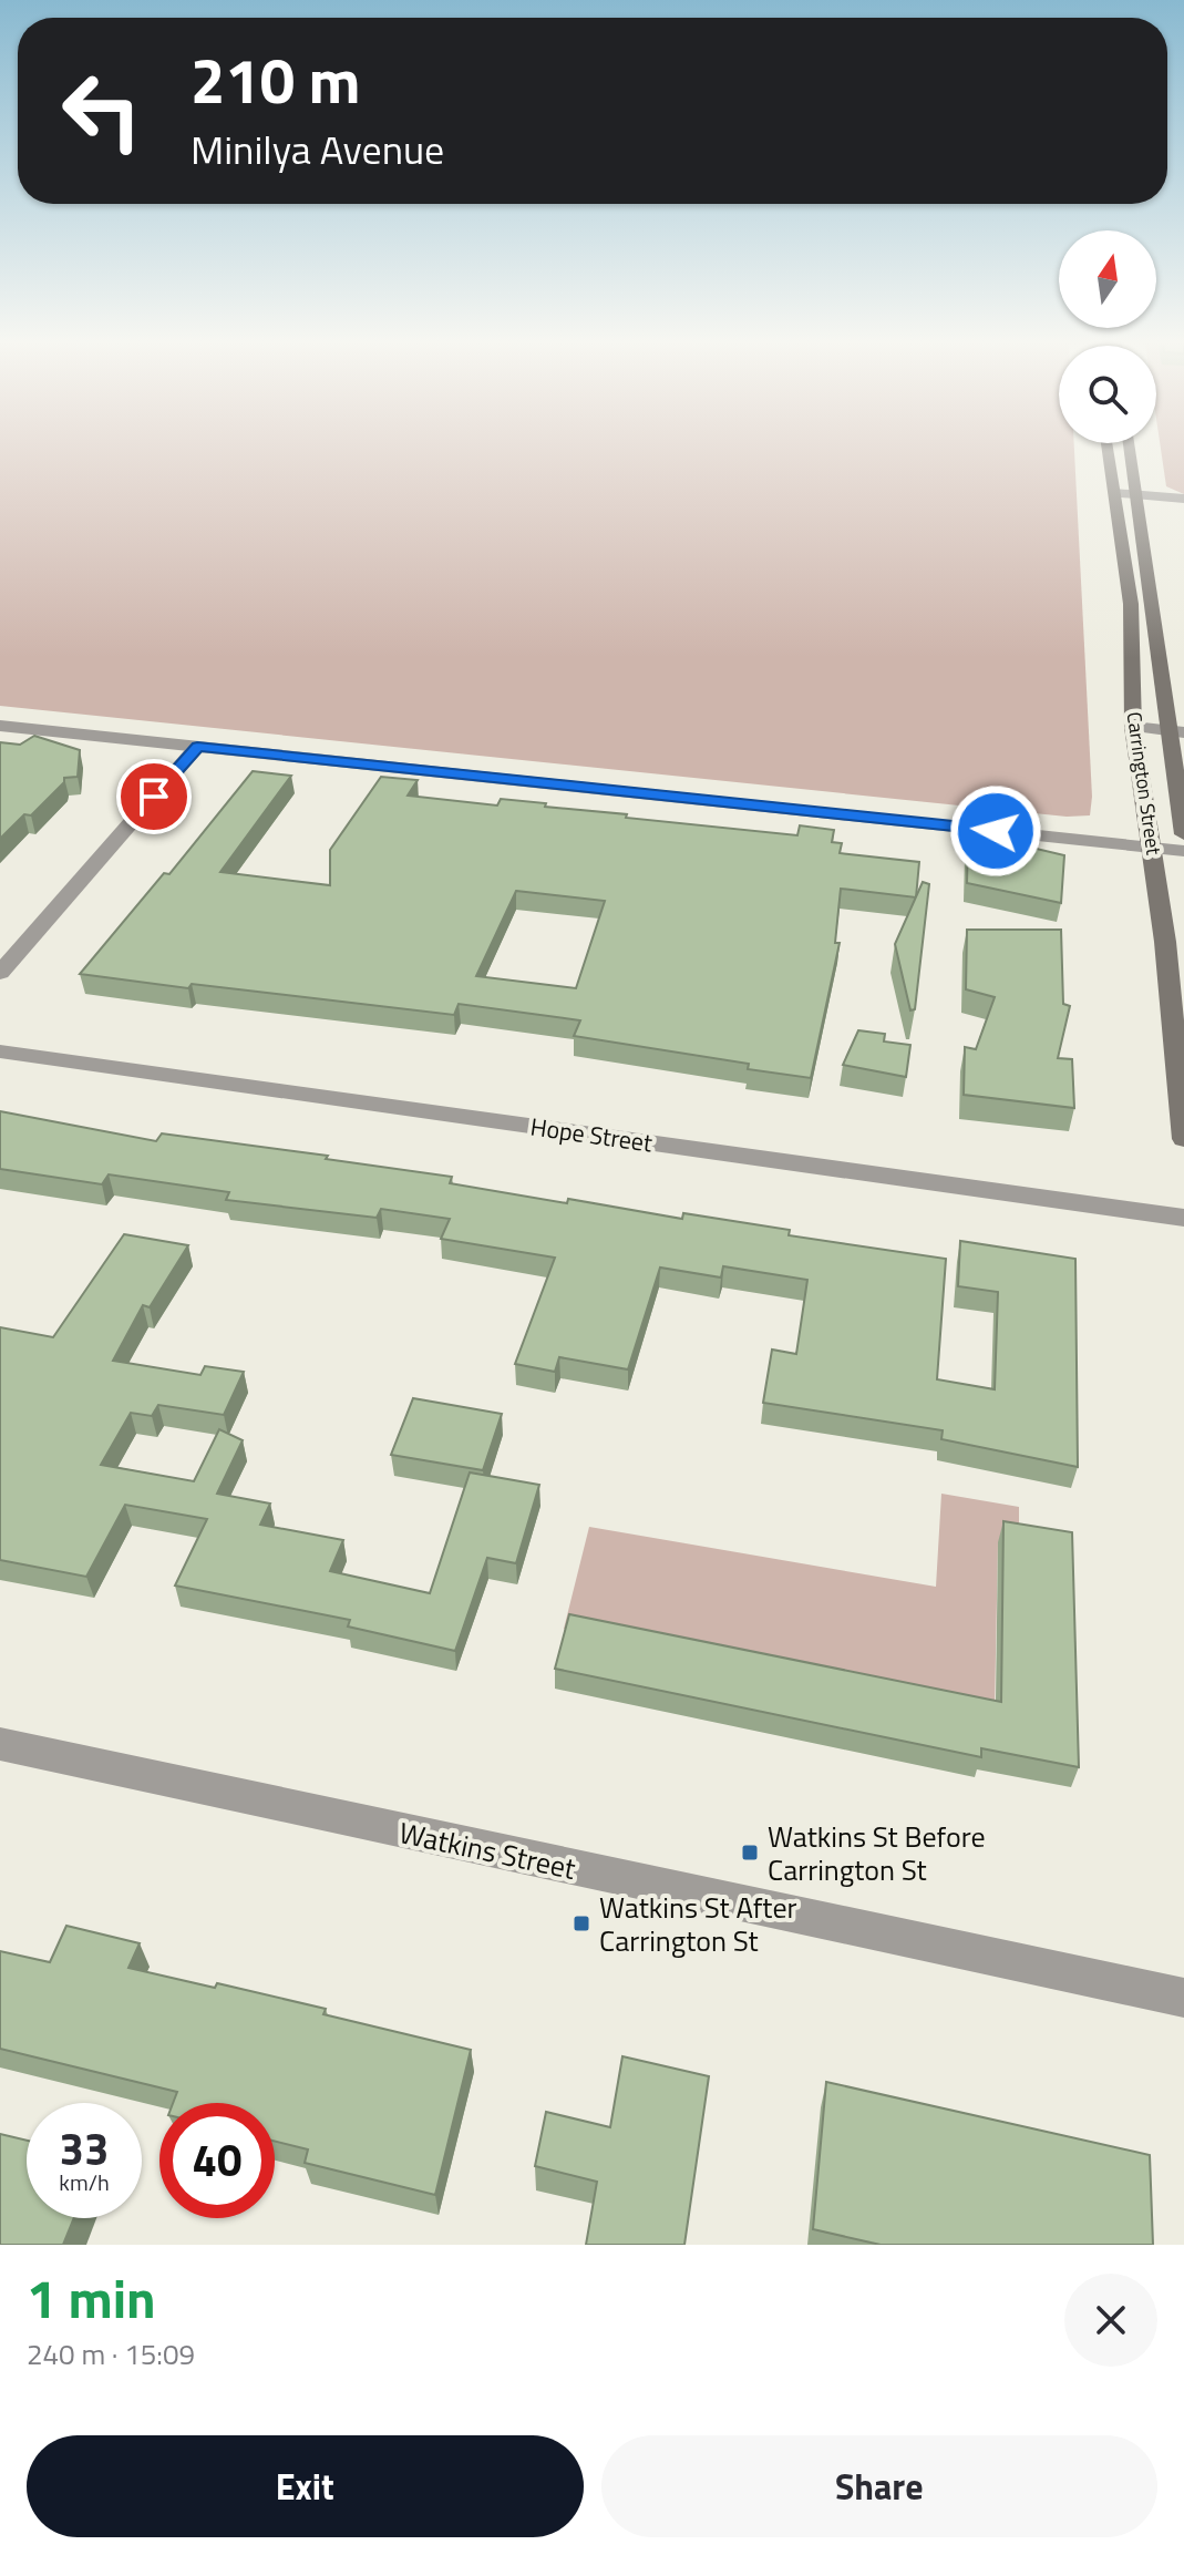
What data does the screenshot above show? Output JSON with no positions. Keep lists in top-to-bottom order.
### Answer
{
  "streets": {
    "main road": ["Carrington Street"],
    "street": ["Hope Street", "Watkins Street"]
  },
  "places": {
    "transit": ["Watkins St Before Carrington St", "Watkins St After Carrington St"]
  },
  "north": "top",
  "page": {
    "turn": ["210 m", "Minilya Avenue"],
    "speed": "33 km/h",
    "limit": "40",
    "heading": ["1 min", "240 m · 15:09"],
    "buttons": ["Exit", "Share"]
  }
}
